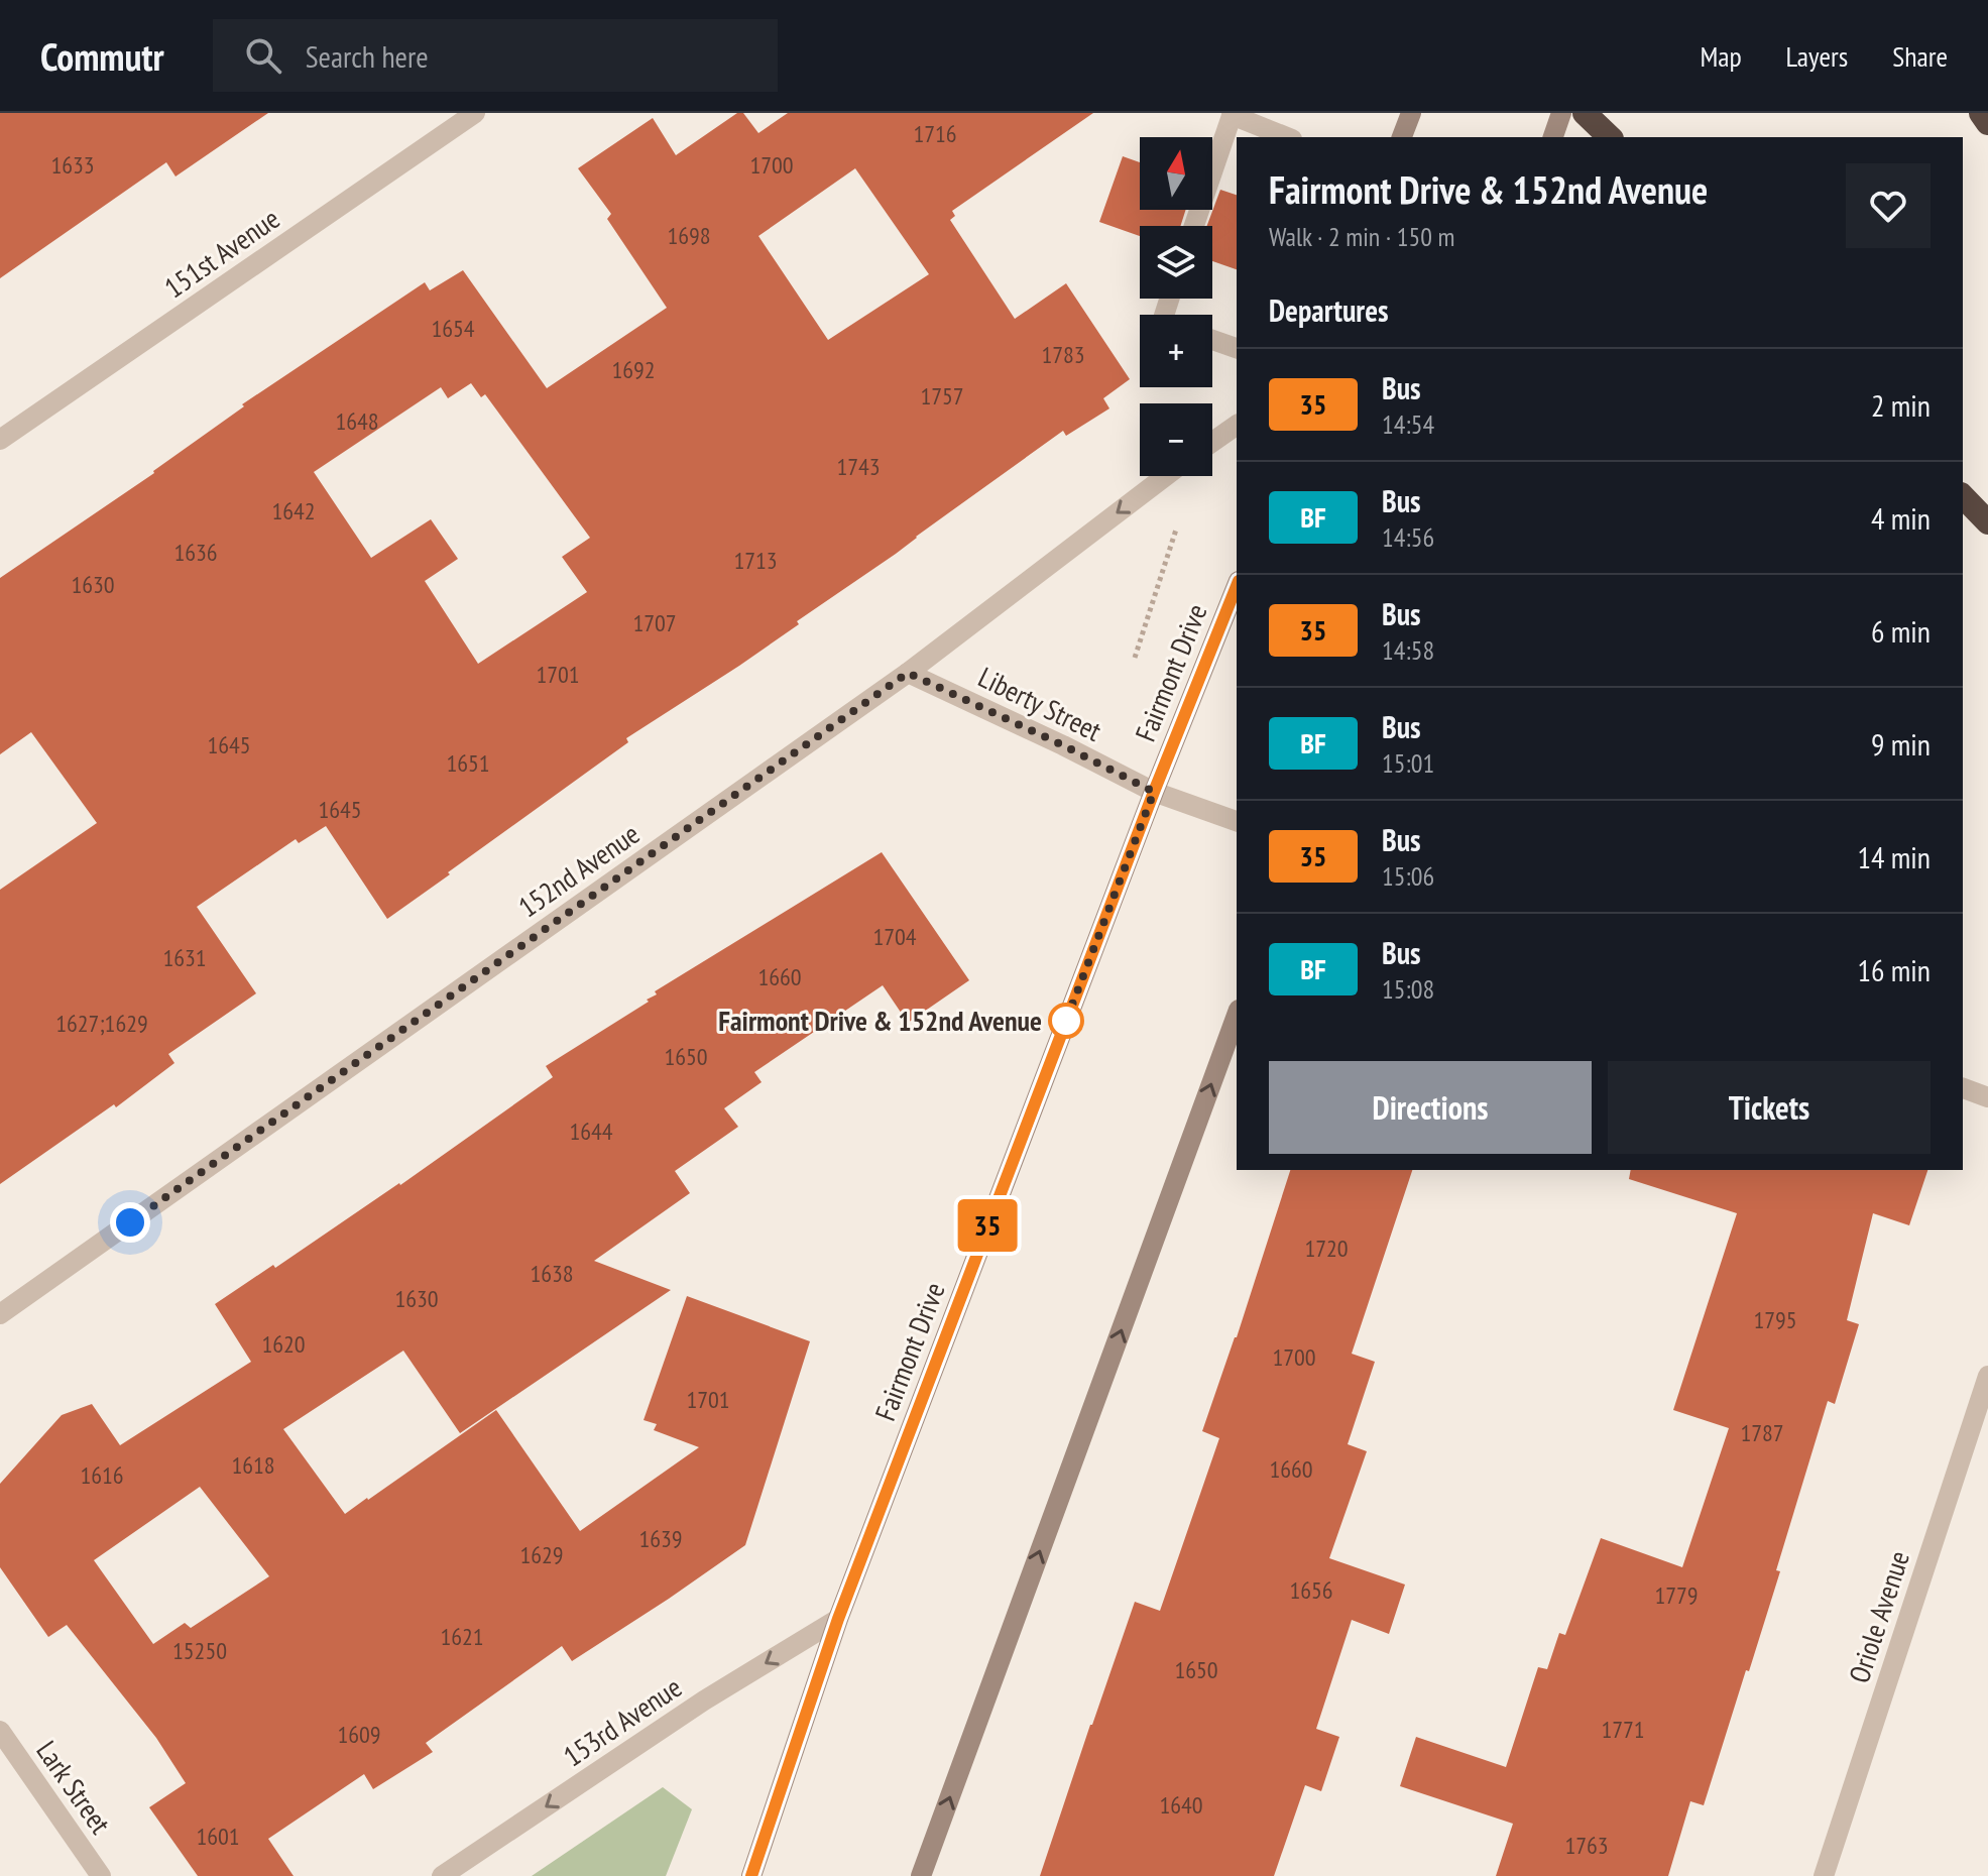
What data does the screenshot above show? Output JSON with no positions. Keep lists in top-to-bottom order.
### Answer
{
  "streets": {
    "main road": ["Fairmont Drive"],
    "street": [
      "151st Avenue",
      "Liberty Street",
      "152nd Avenue",
      "Oriole Avenue",
      "153rd Avenue",
      "Lark Street"
    ]
  },
  "crossings": [
    ["Fairmont Drive", "Liberty Street"],
    ["Fairmont Drive", "153rd Avenue"],
    ["Liberty Street", "152nd Avenue"]
  ],
  "one_way": ["153rd Avenue"],
  "places": ["Fairmont Drive & 152nd Avenue"],
  "lines": ["bus line 35"],
  "house_numbers": [
    "1716",
    "1633",
    "1700",
    "1698",
    "1654",
    "1783",
    "1692",
    "1757",
    "1648",
    "1743",
    "1642",
    "1636",
    "1713",
    "1630",
    "1707",
    "1701",
    "1645",
    "1651",
    "1645",
    "1704",
    "1631",
    "1660",
    "1627;1629",
    "1650",
    "1644",
    "1720",
    "1638",
    "1630",
    "1795",
    "1620",
    "1700",
    "1701",
    "1787",
    "1618",
    "1660",
    "1616",
    "1639",
    "1629",
    "1656",
    "1779",
    "1621",
    "15250",
    "1650",
    "1771",
    "1609",
    "1640",
    "1601",
    "1763"
  ],
  "north": "top",
  "page": {
    "header": "Commutr",
    "search": "Search here",
    "nav": ["Map", "Layers", "Share"],
    "on_map": "35",
    "map_buttons": ["+", "−"],
    "heading": [
      ["Fairmont Drive & 152nd Avenue", "Walk · 2 min · 150 m"],
      "Departures"
    ],
    "list": [
      {
        "mark": "35",
        "name": "Bus",
        "note": "14:54",
        "value": "2 min"
      },
      {
        "mark": "BF",
        "name": "Bus",
        "note": "14:56",
        "value": "4 min"
      },
      {
        "mark": "35",
        "name": "Bus",
        "note": "14:58",
        "value": "6 min"
      },
      {
        "mark": "BF",
        "name": "Bus",
        "note": "15:01",
        "value": "9 min"
      },
      {
        "mark": "35",
        "name": "Bus",
        "note": "15:06",
        "value": "14 min"
      },
      {
        "mark": "BF",
        "name": "Bus",
        "note": "15:08",
        "value": "16 min"
      }
    ],
    "buttons": ["Directions", "Tickets"]
  }
}
